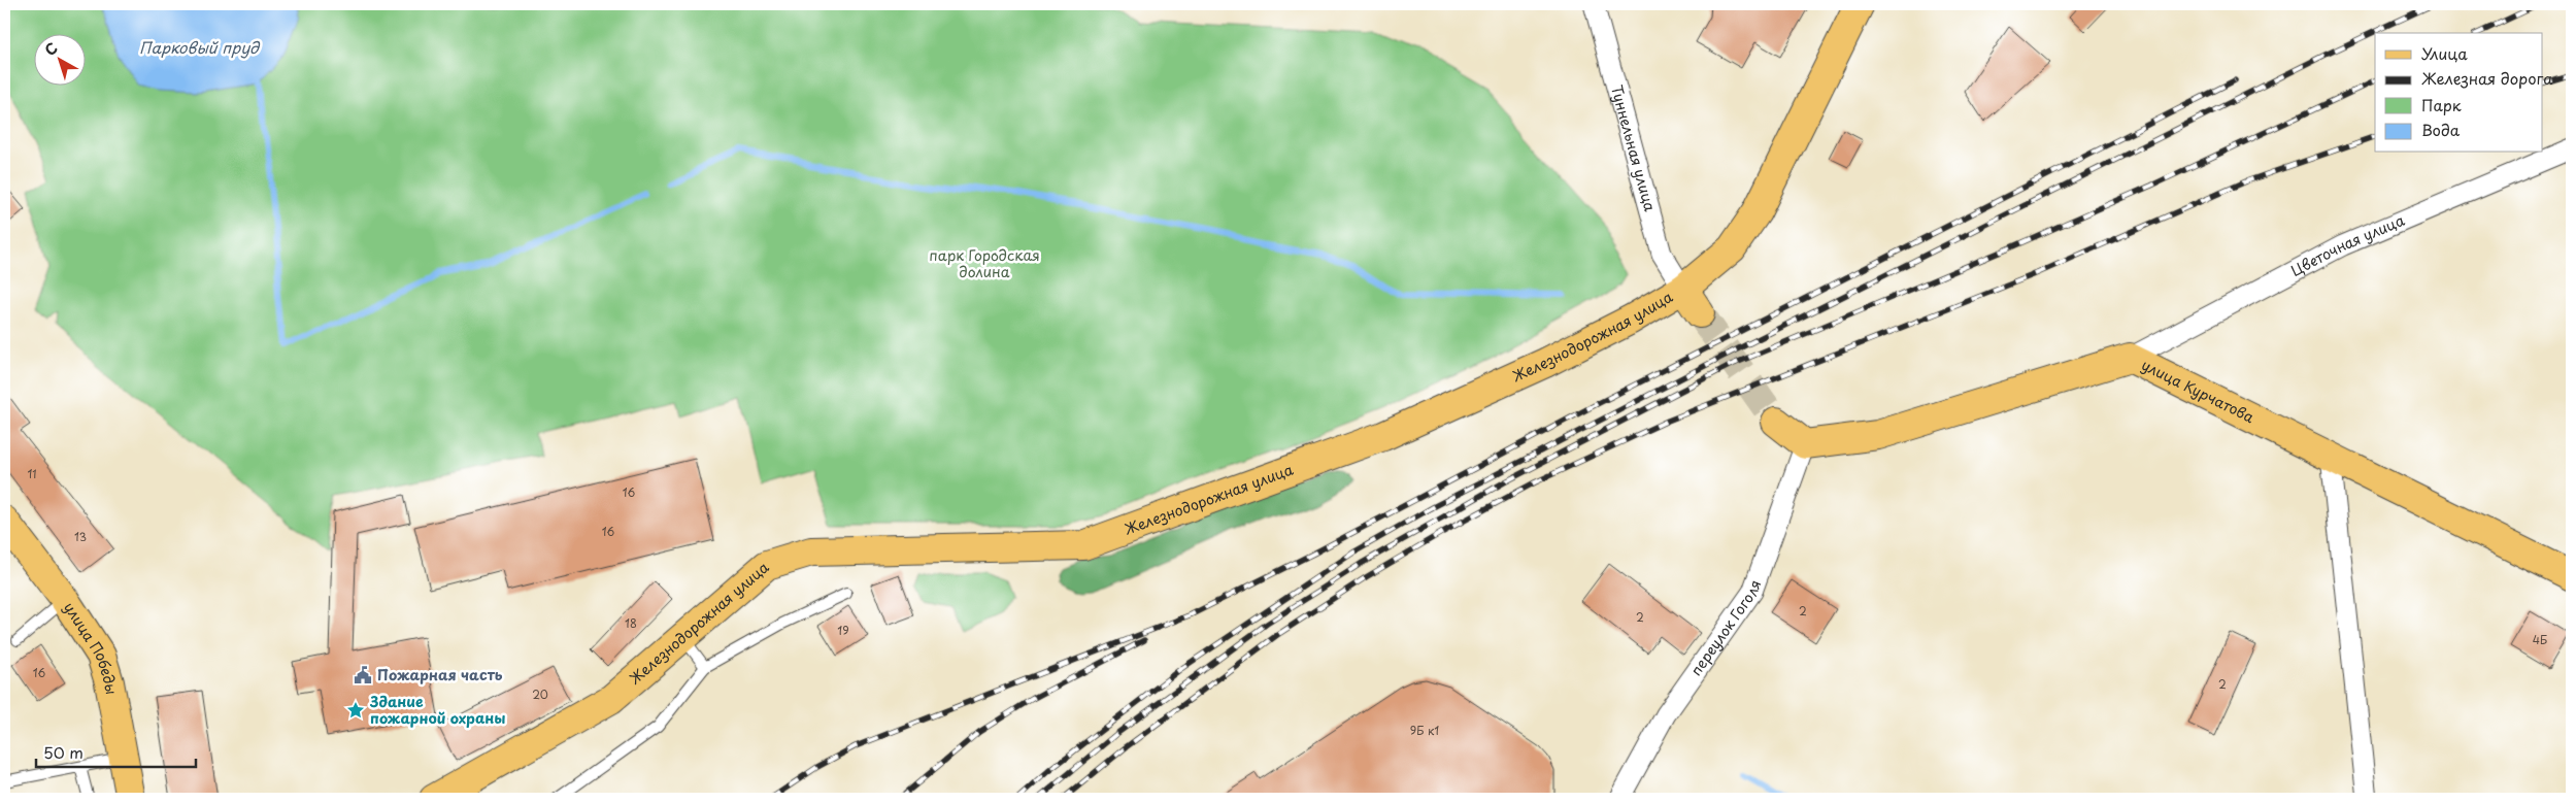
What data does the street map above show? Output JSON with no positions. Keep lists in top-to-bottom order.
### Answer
{
  "streets": {
    "main road": ["Железнодорожная улица", "улица Курчатова", "улица Победы"],
    "street": ["Туннельная улица", "Цветочная улица", "переулок Гоголя"]
  },
  "crossings": [
    ["Туннельная улица", "Железнодорожная улица"],
    ["Цветочная улица", "улица Курчатова"],
    ["улица Курчатова", "переулок Гоголя"]
  ],
  "water": ["Парковый пруд"],
  "parks": ["парк Городская долина"],
  "places": {
    "public building": ["Пожарная часть"],
    "place": ["Здание пожарной охраны"]
  },
  "house_numbers": [
    "11",
    "16",
    "16",
    "13",
    "2",
    "2",
    "18",
    "19",
    "4Б",
    "16",
    "2",
    "20",
    "9Б к1"
  ],
  "legend": [
    "Улица",
    "Железная дорога",
    "Парк",
    "Вода"
  ],
  "scale_bar": "50 m",
  "north": "top left"
}
